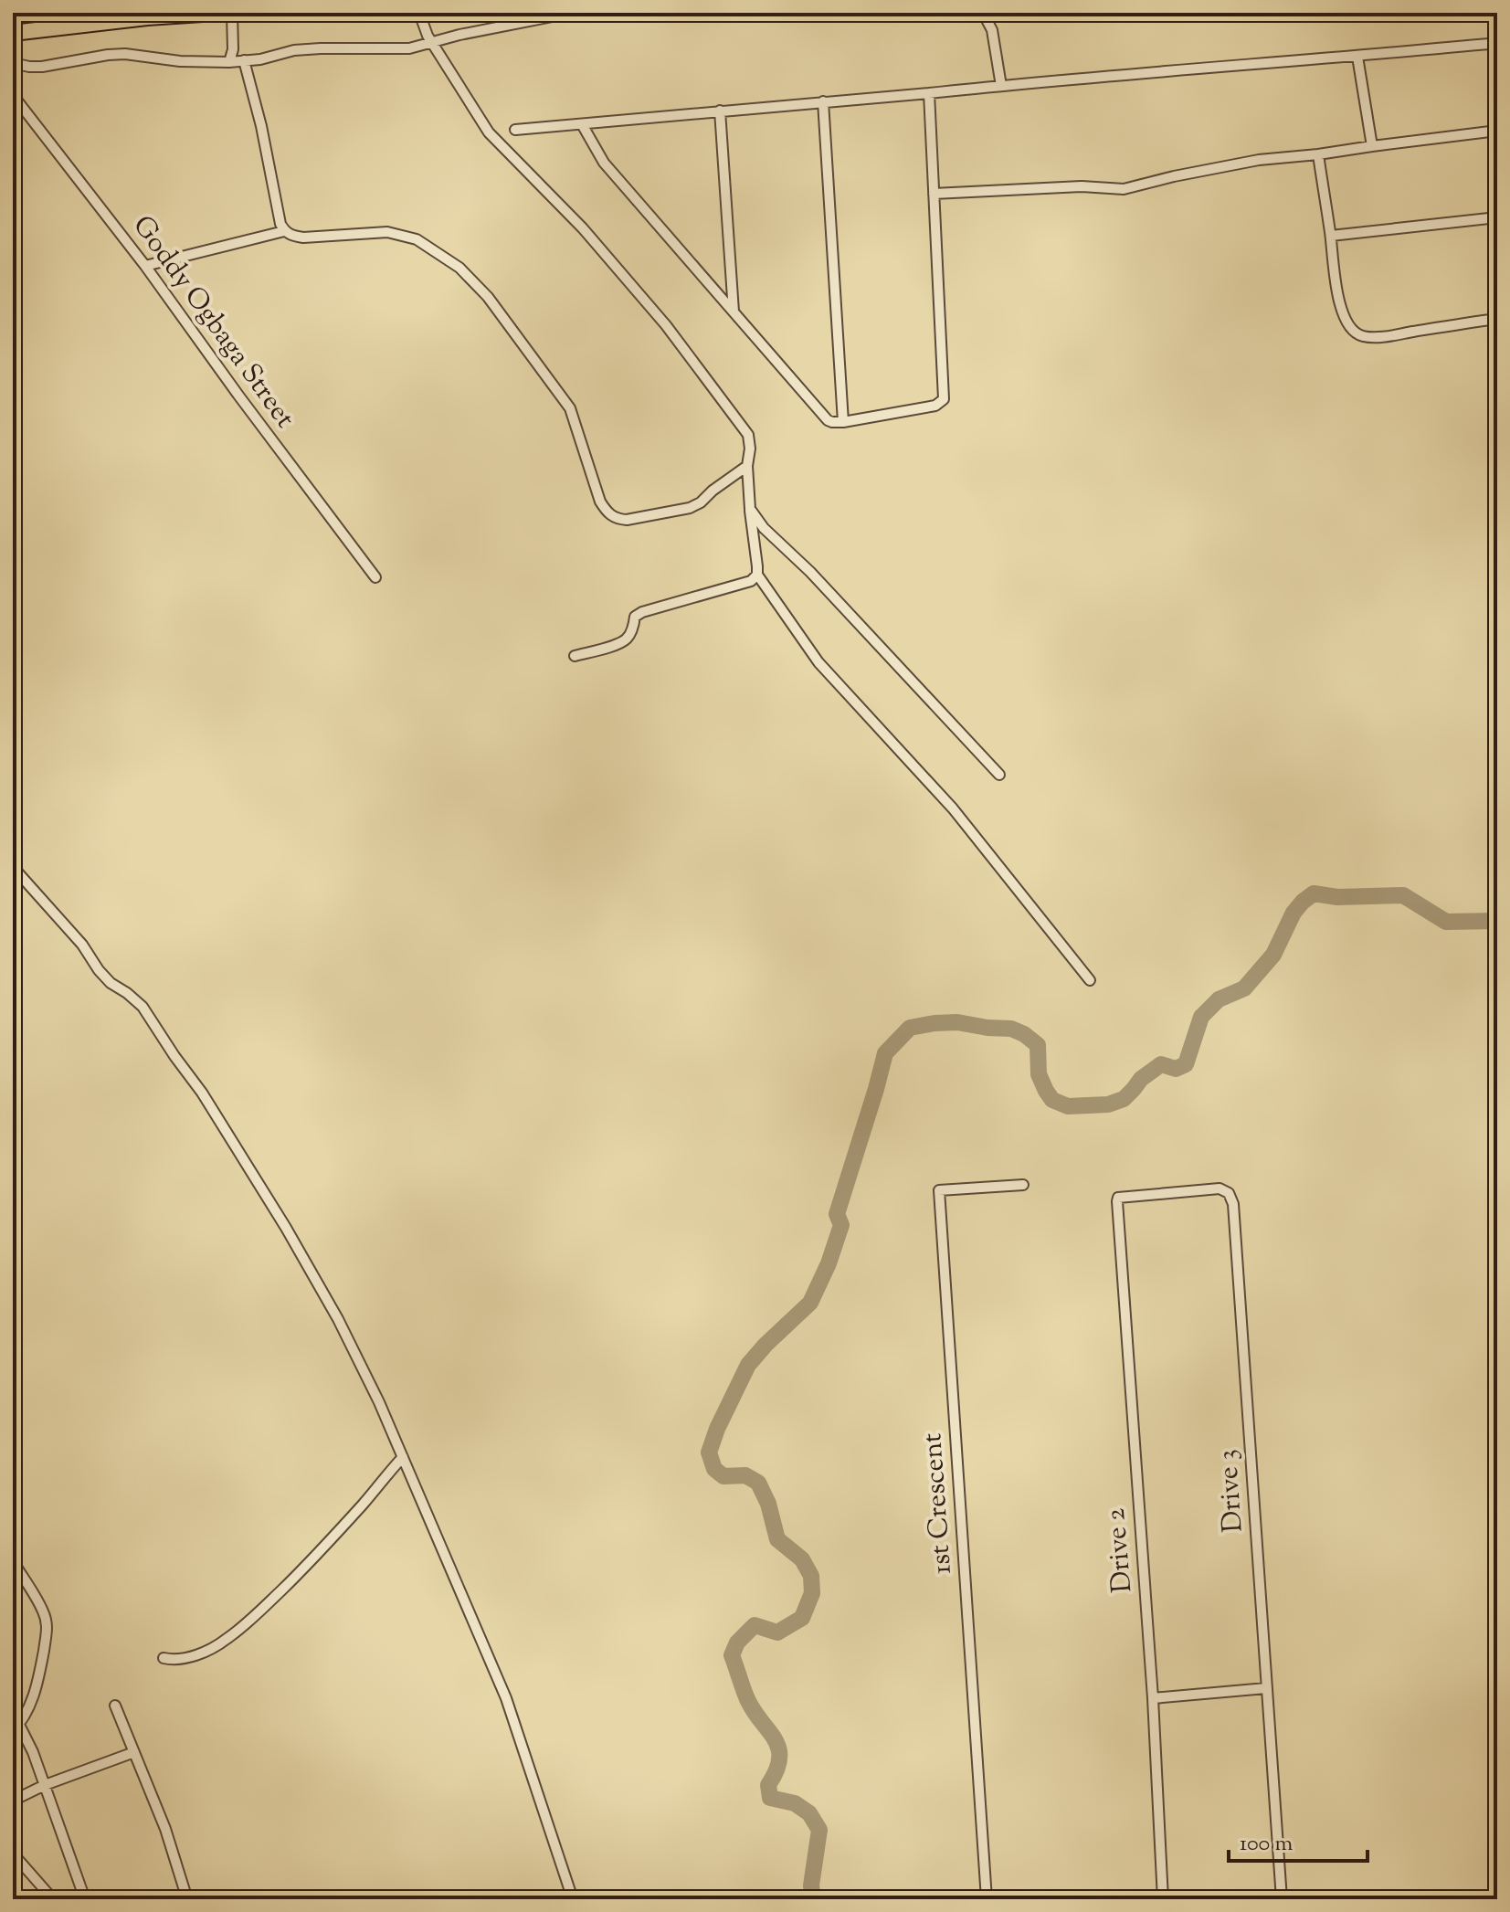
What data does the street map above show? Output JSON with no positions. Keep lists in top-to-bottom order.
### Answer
{
  "streets": {
    "street": [
      "Goddy Ogbaga Street",
      "Drive 3",
      "1st Crescent",
      "Drive 2"
    ]
  },
  "crossings": [
    ["Drive 3", "Drive 2"]
  ],
  "scale_bar": "100 m"
}
